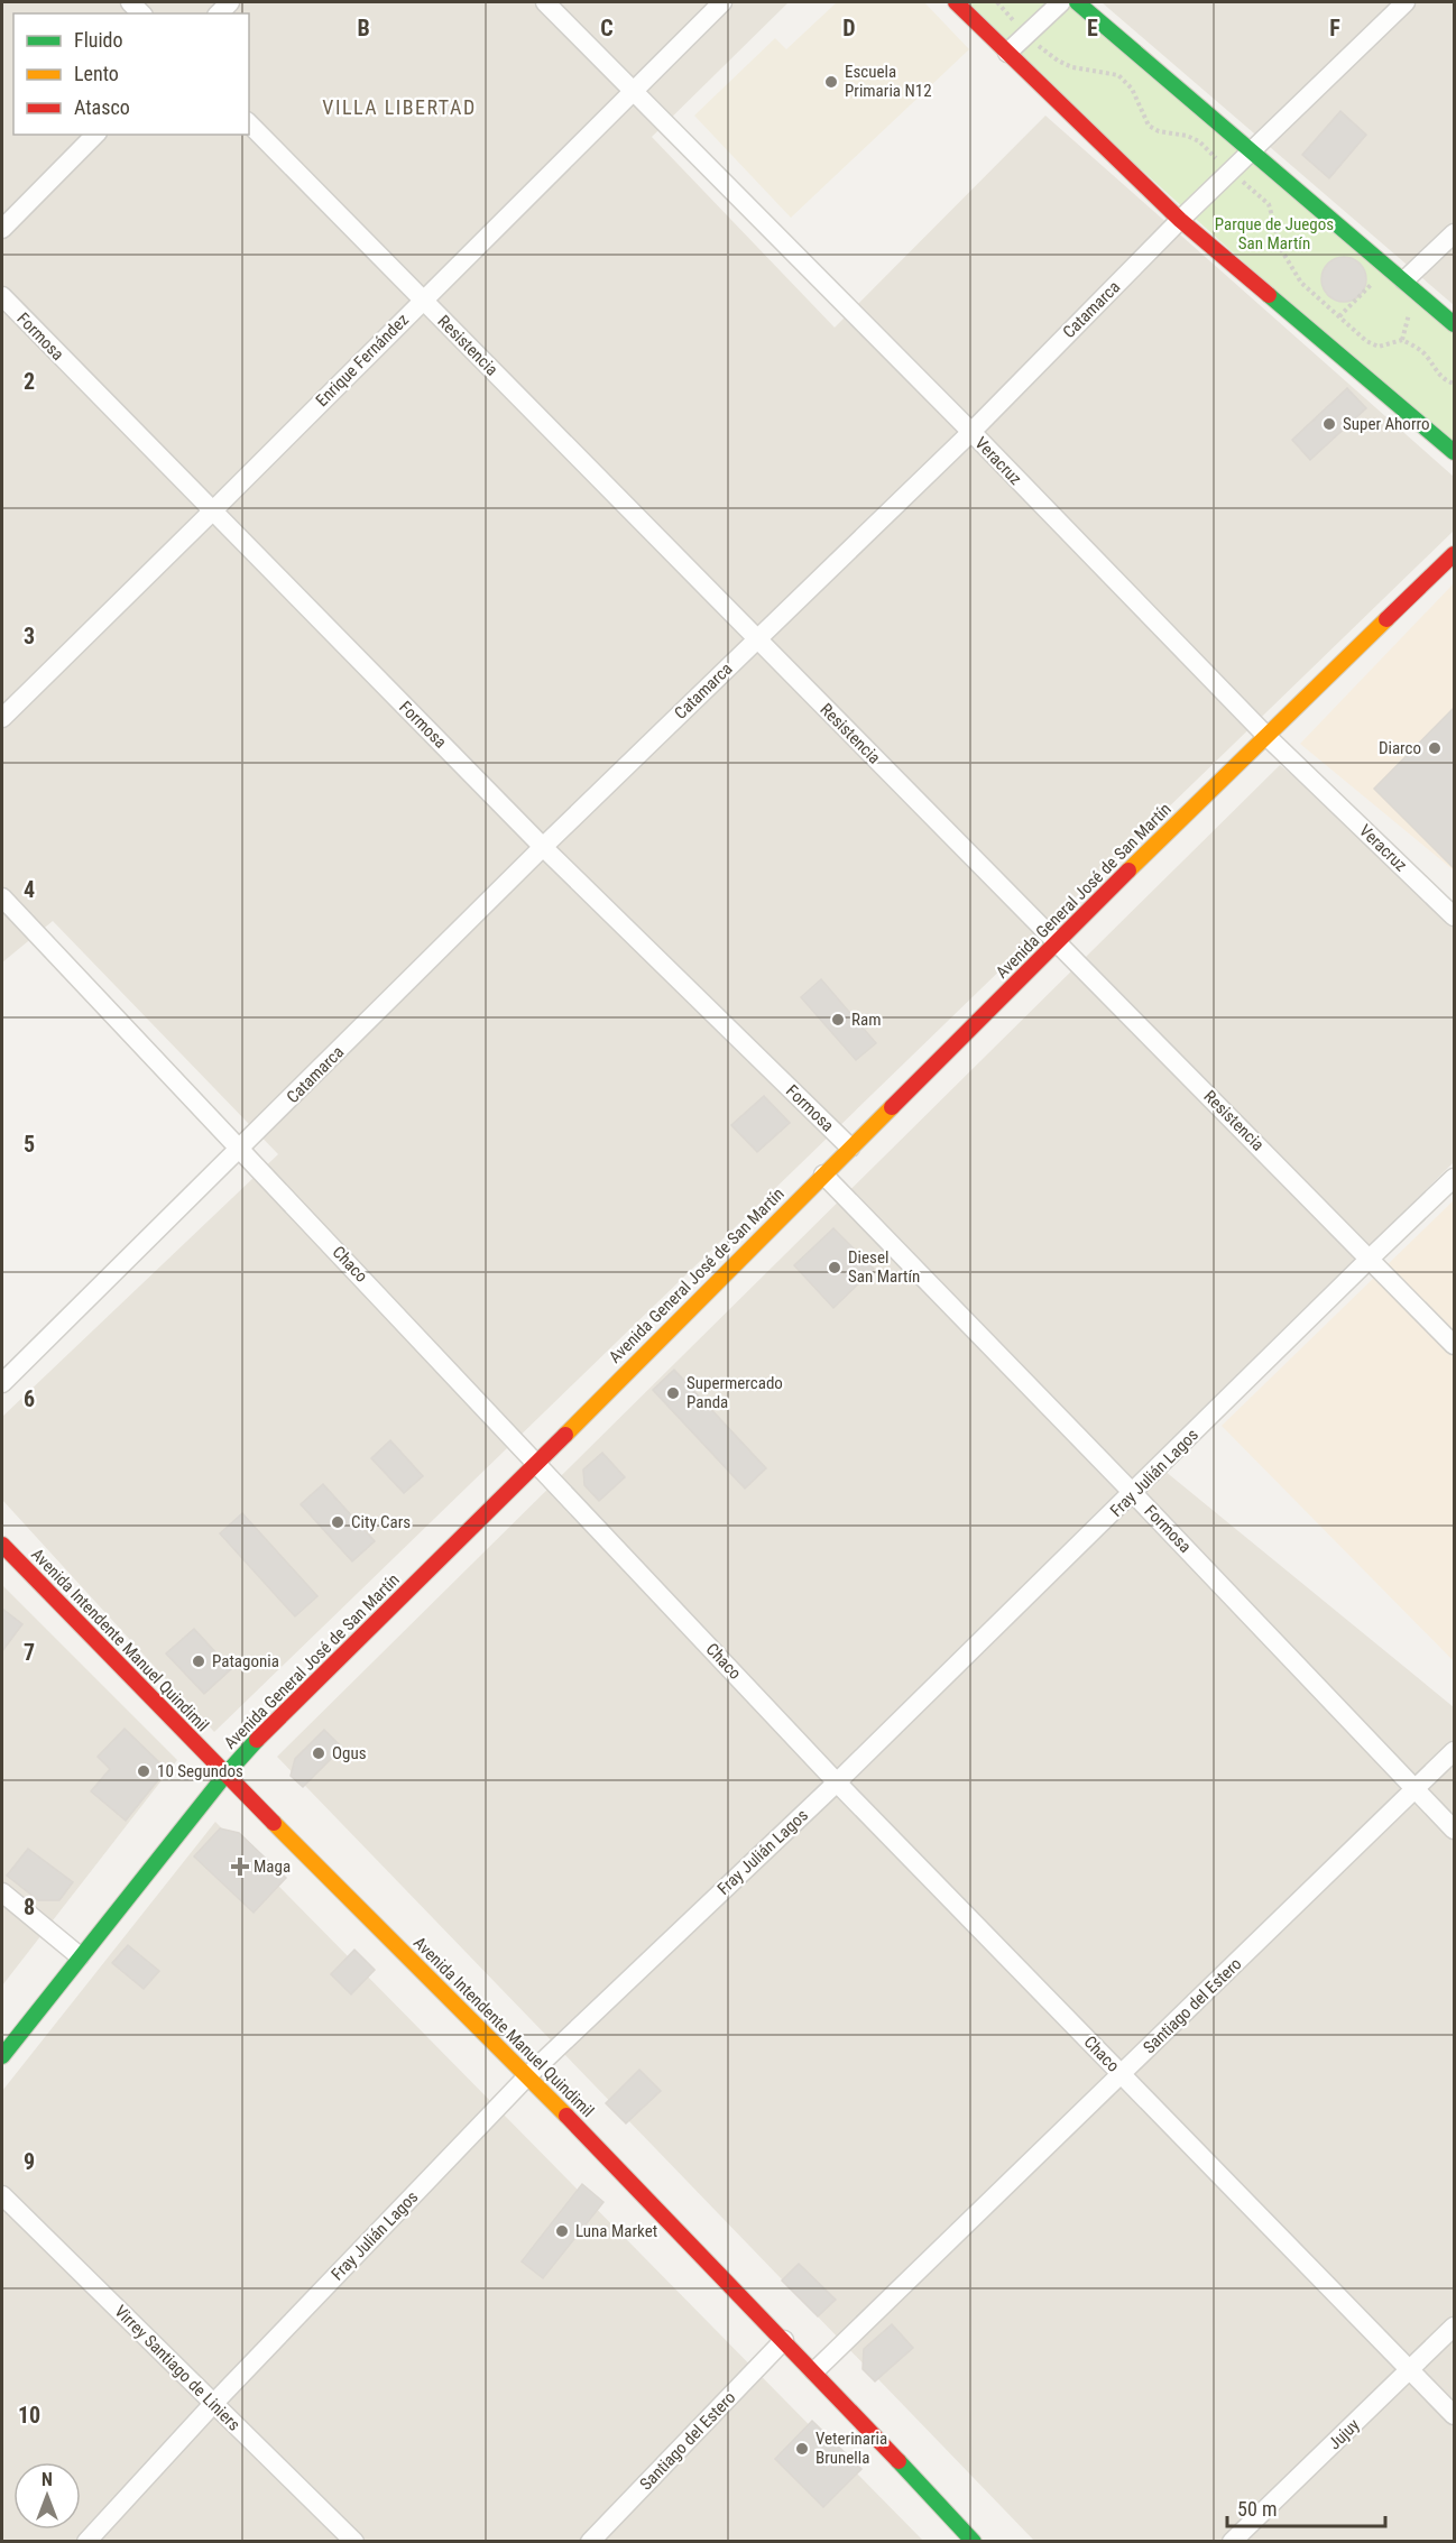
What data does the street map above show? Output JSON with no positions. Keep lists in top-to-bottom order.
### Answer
{
  "streets": {
    "main road": ["Avenida General José de San Martín", "Avenida Intendente Manuel Quindimil"],
    "street": [
      "Catamarca",
      "Formosa",
      "Resistencia",
      "Enrique Fernández",
      "Veracruz",
      "Chaco",
      "Fray Julián Lagos",
      "Santiago del Estero",
      "Virrey Santiago de Liniers",
      "Jujuy"
    ]
  },
  "crossings": [
    ["Catamarca", "Formosa"],
    ["Catamarca", "Resistencia"],
    ["Catamarca", "Veracruz"],
    ["Catamarca", "Chaco"],
    ["Formosa", "Enrique Fernández"],
    ["Formosa", "Avenida General José de San Martín"],
    ["Formosa", "Fray Julián Lagos"],
    ["Formosa", "Santiago del Estero"],
    ["Resistencia", "Enrique Fernández"],
    ["Resistencia", "Avenida General José de San Martín"],
    ["Resistencia", "Fray Julián Lagos"],
    ["Enrique Fernández", "Veracruz"],
    ["Veracruz", "Avenida General José de San Martín"],
    ["Avenida General José de San Martín", "Chaco"],
    ["Avenida General José de San Martín", "Avenida Intendente Manuel Quindimil"],
    ["Chaco", "Fray Julián Lagos"],
    ["Chaco", "Santiago del Estero"],
    ["Chaco", "Jujuy"],
    ["Fray Julián Lagos", "Avenida Intendente Manuel Quindimil"],
    ["Fray Julián Lagos", "Virrey Santiago de Liniers"],
    ["Avenida Intendente Manuel Quindimil", "Santiago del Estero"]
  ],
  "districts": ["VILLA LIBERTAD"],
  "parks": ["Parque de Juegos San Martín"],
  "places": {
    "other": [
      "Escuela Primaria N12",
      "Super Ahorro",
      "Diarco",
      "Ram",
      "Diesel San Martín",
      "Supermercado Panda",
      "City Cars",
      "Patagonia",
      "Ogus",
      "10 Segundos",
      "Luna Market",
      "Veterinaria Brunella"
    ],
    "health": ["Maga"]
  },
  "legend": ["Fluido", "Lento", "Atasco"],
  "scale_bar": "50 m",
  "north": "top",
  "grid": {
    "columns": [
      "B",
      "C",
      "D",
      "E",
      "F"
    ],
    "rows": [
      "2",
      "3",
      "4",
      "5",
      "6",
      "7",
      "8",
      "9",
      "10"
    ]
  }
}
